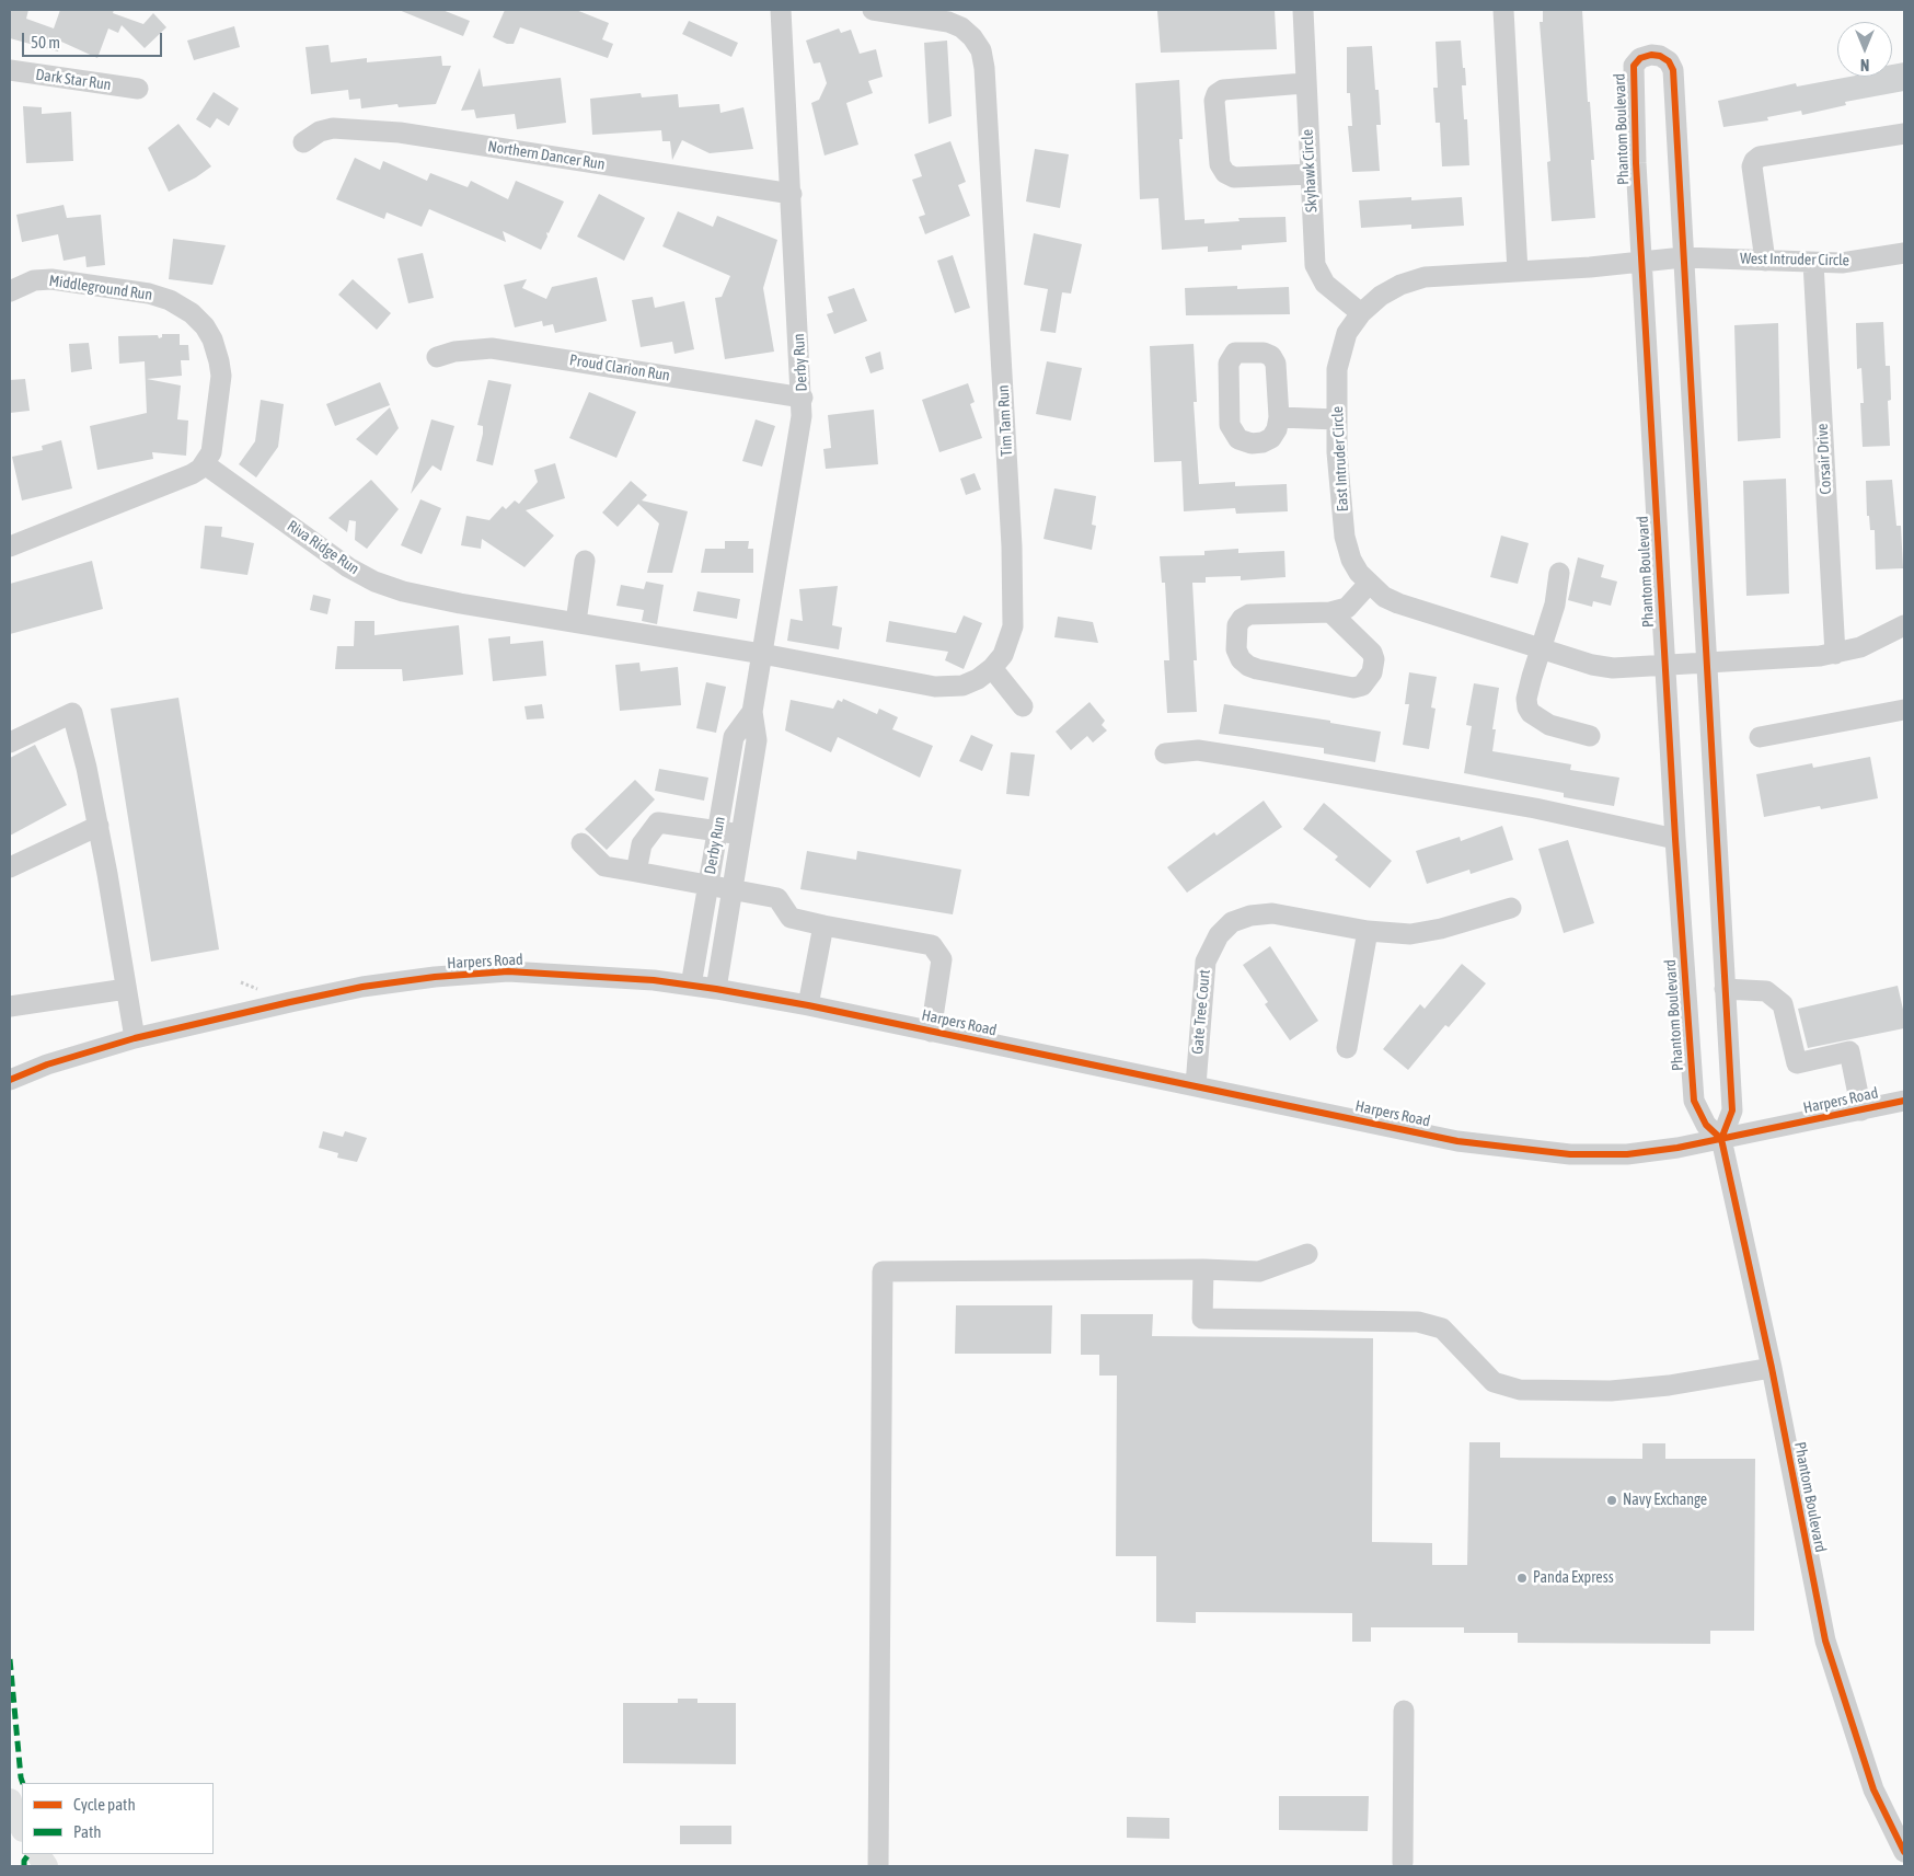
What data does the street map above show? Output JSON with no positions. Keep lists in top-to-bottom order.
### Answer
{
  "streets": {
    "street": [
      "Dark Star Run",
      "Phantom Boulevard",
      "Northern Dancer Run",
      "Skyhawk Circle",
      "West Intruder Circle",
      "Middleground Run",
      "Derby Run",
      "Proud Clarion Run",
      "Tim Tam Run",
      "East Intruder Circle",
      "Corsair Drive",
      "Riva Ridge Run",
      "Harpers Road",
      "Gate Tree Court"
    ]
  },
  "crossings": [
    ["Phantom Boulevard", "West Intruder Circle"],
    ["Phantom Boulevard", "East Intruder Circle"],
    ["Phantom Boulevard", "Harpers Road"],
    ["Northern Dancer Run", "Derby Run"],
    ["Skyhawk Circle", "East Intruder Circle"],
    ["West Intruder Circle", "East Intruder Circle"],
    ["West Intruder Circle", "Corsair Drive"],
    ["Middleground Run", "Riva Ridge Run"],
    ["Derby Run", "Proud Clarion Run"],
    ["Derby Run", "Tim Tam Run"],
    ["Derby Run", "Riva Ridge Run"],
    ["Derby Run", "Harpers Road"],
    ["Tim Tam Run", "Riva Ridge Run"],
    ["Harpers Road", "Gate Tree Court"]
  ],
  "places": ["Navy Exchange", "Panda Express"],
  "legend": ["Cycle path", "Path"],
  "scale_bar": "50 m",
  "north": "bottom"
}
